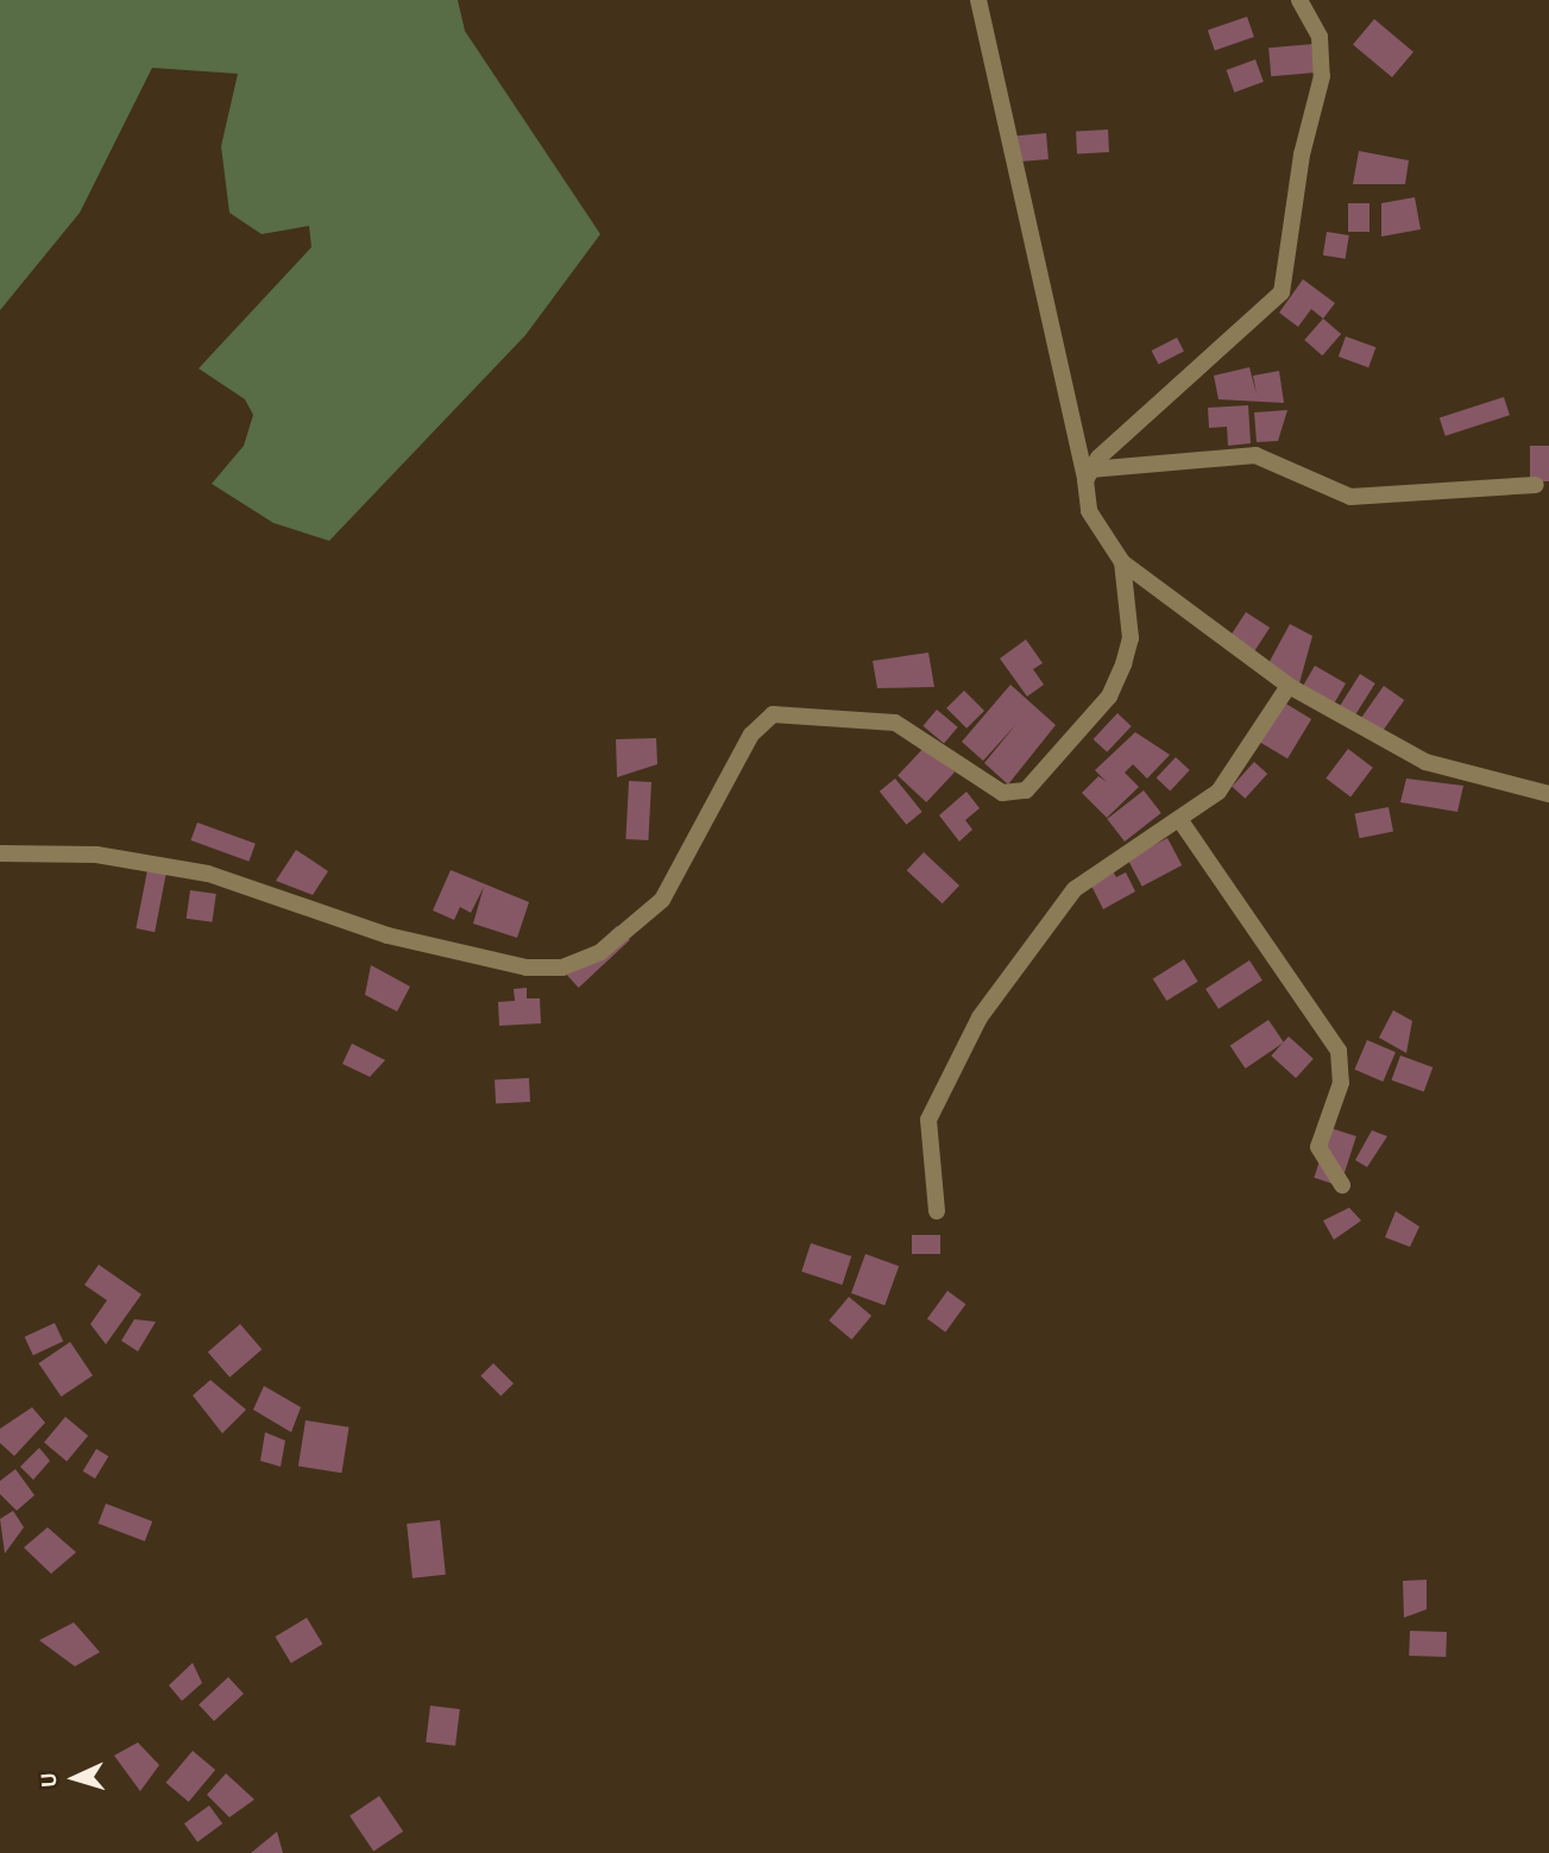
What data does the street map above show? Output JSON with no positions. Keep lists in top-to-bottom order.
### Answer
{
  "north": "left"
}
